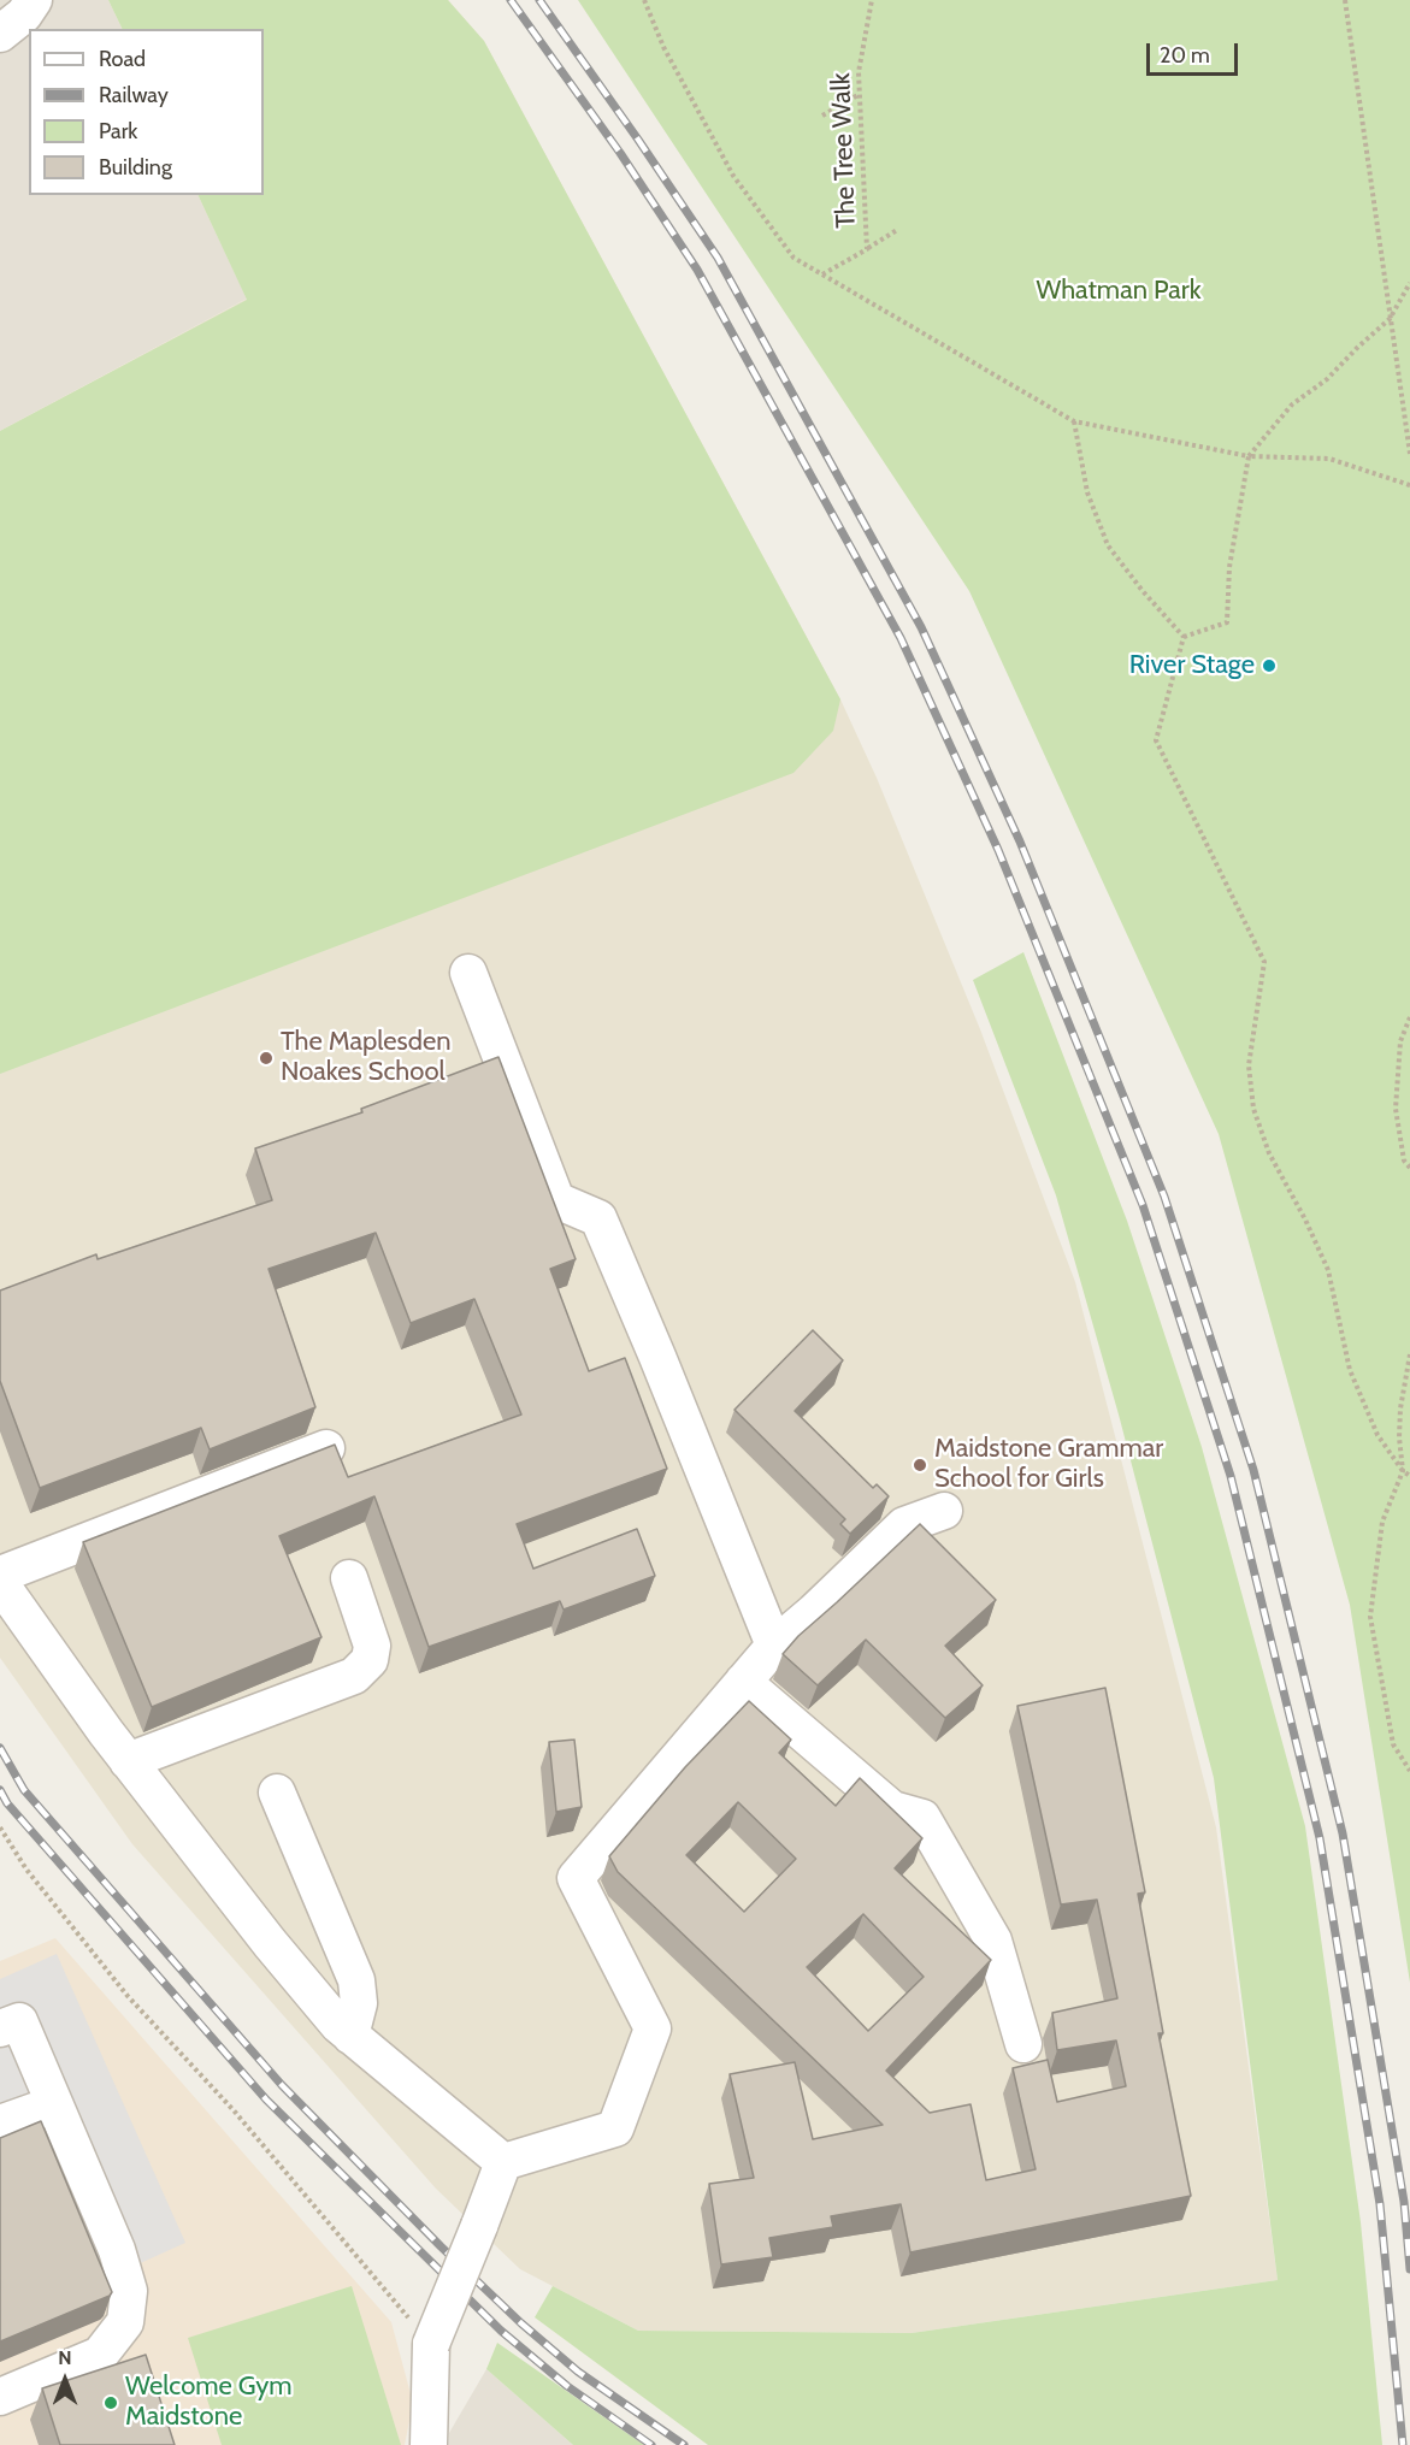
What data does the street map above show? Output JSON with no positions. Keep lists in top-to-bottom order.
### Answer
{
  "streets": {
    "path": ["The Tree Walk"]
  },
  "parks": ["Whatman Park"],
  "places": [
    "River Stage",
    "The Maplesden Noakes School",
    "Maidstone Grammar School for Girls",
    "Welcome Gym Maidstone"
  ],
  "legend": [
    "Road",
    "Railway",
    "Park",
    "Building"
  ],
  "scale_bar": "20 m",
  "north": "top"
}
